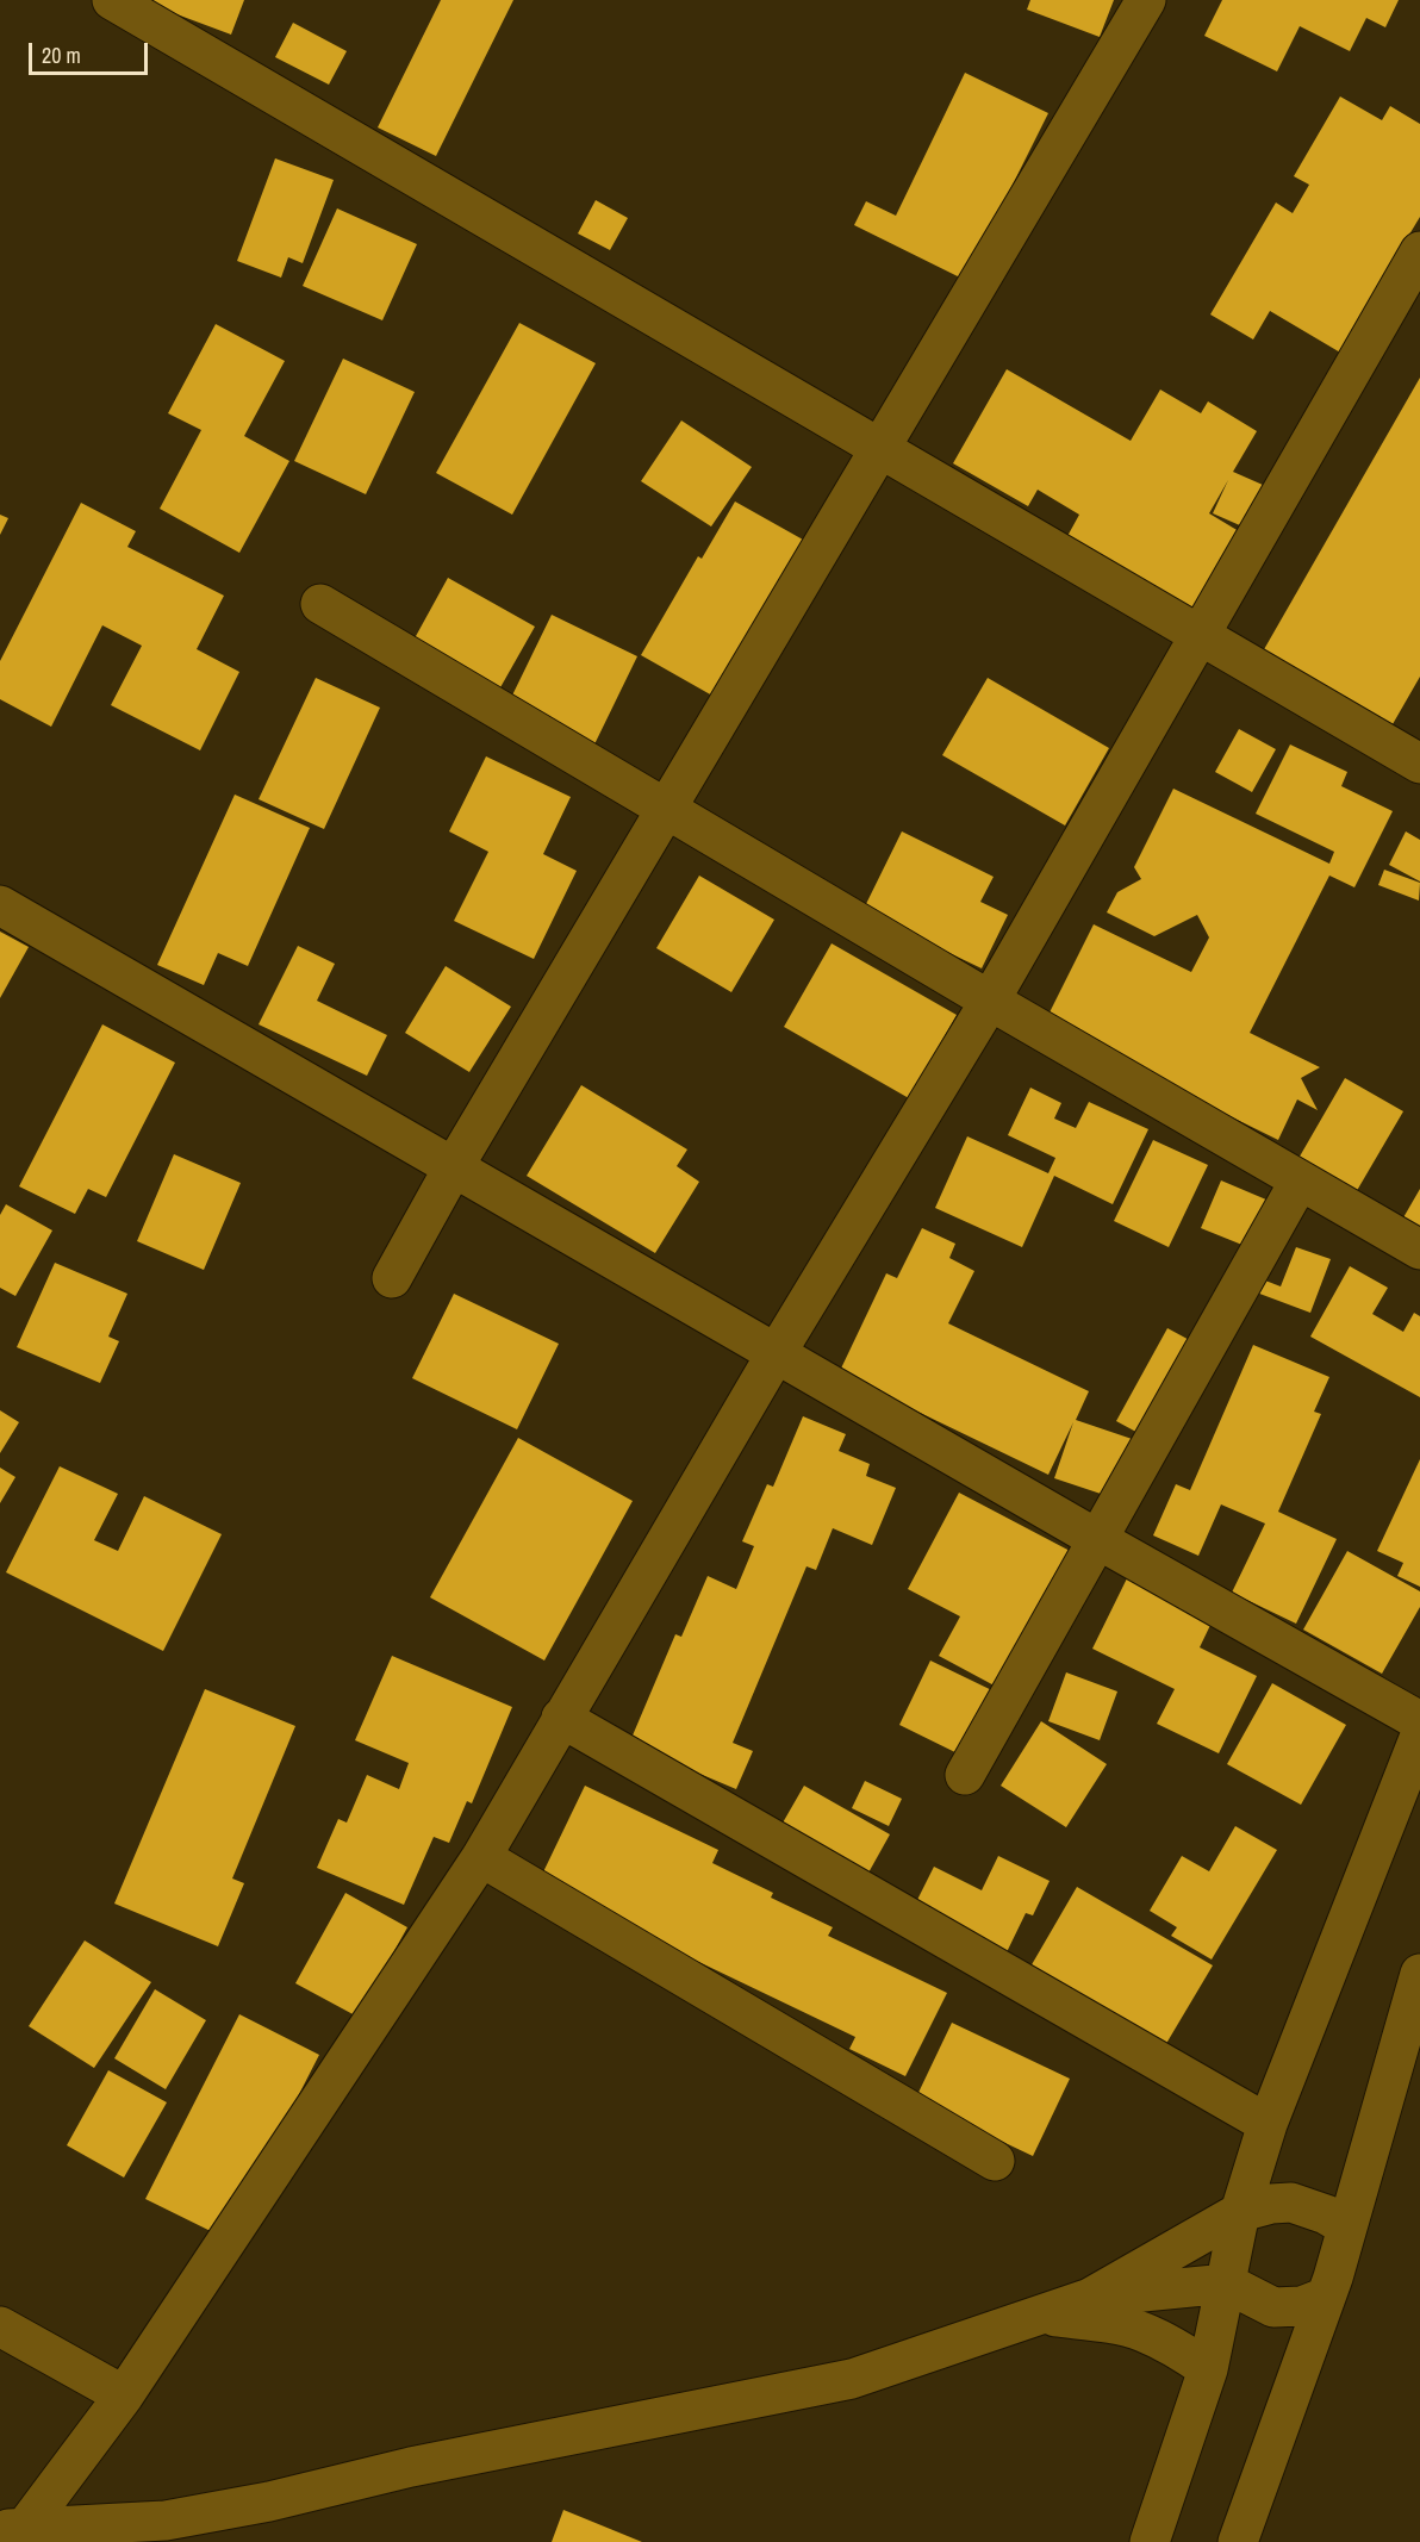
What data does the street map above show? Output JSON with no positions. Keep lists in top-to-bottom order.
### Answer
{
  "scale_bar": "20 m"
}
